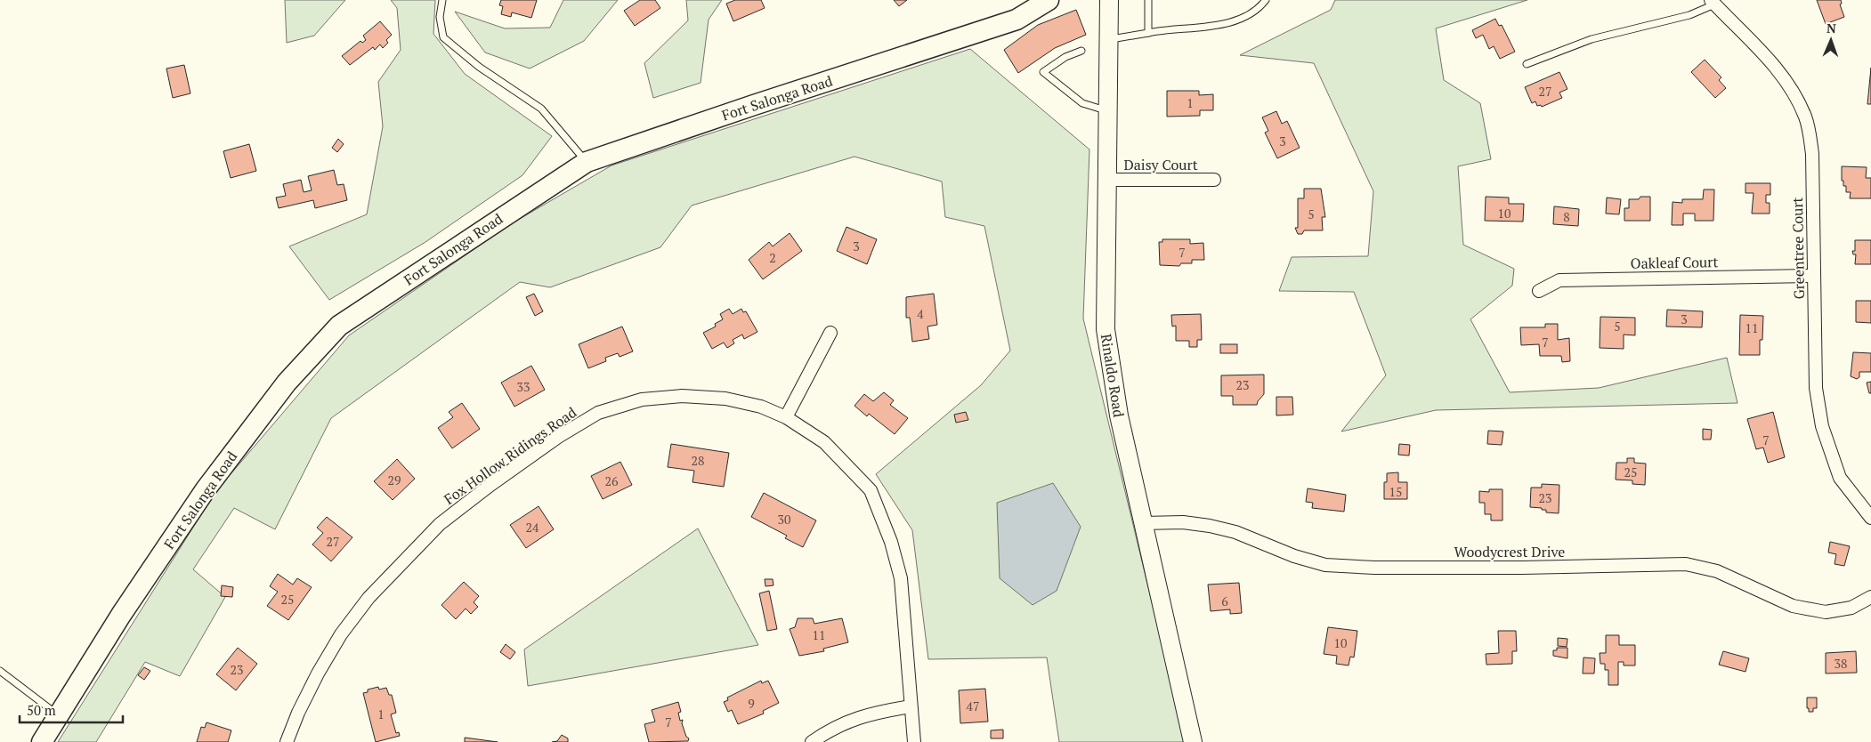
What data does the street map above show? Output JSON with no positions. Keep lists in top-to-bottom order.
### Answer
{
  "streets": {
    "main road": ["Fort Salonga Road"],
    "street": [
      "Daisy Court",
      "Greentree Court",
      "Oakleaf Court",
      "Rinaldo Road",
      "Fox Hollow Ridings Road",
      "Woodycrest Drive"
    ]
  },
  "crossings": [
    ["Daisy Court", "Rinaldo Road"],
    ["Greentree Court", "Oakleaf Court"],
    ["Rinaldo Road", "Woodycrest Drive"]
  ],
  "house_numbers": [
    "27",
    "1",
    "3",
    "10",
    "5",
    "8",
    "3",
    "7",
    "2",
    "4",
    "3",
    "5",
    "11",
    "7",
    "23",
    "33",
    "7",
    "28",
    "25",
    "29",
    "26",
    "15",
    "23",
    "30",
    "24",
    "27",
    "25",
    "6",
    "11",
    "10",
    "38",
    "23",
    "9",
    "47",
    "1",
    "7"
  ],
  "scale_bar": "50 m",
  "north": "top"
}
